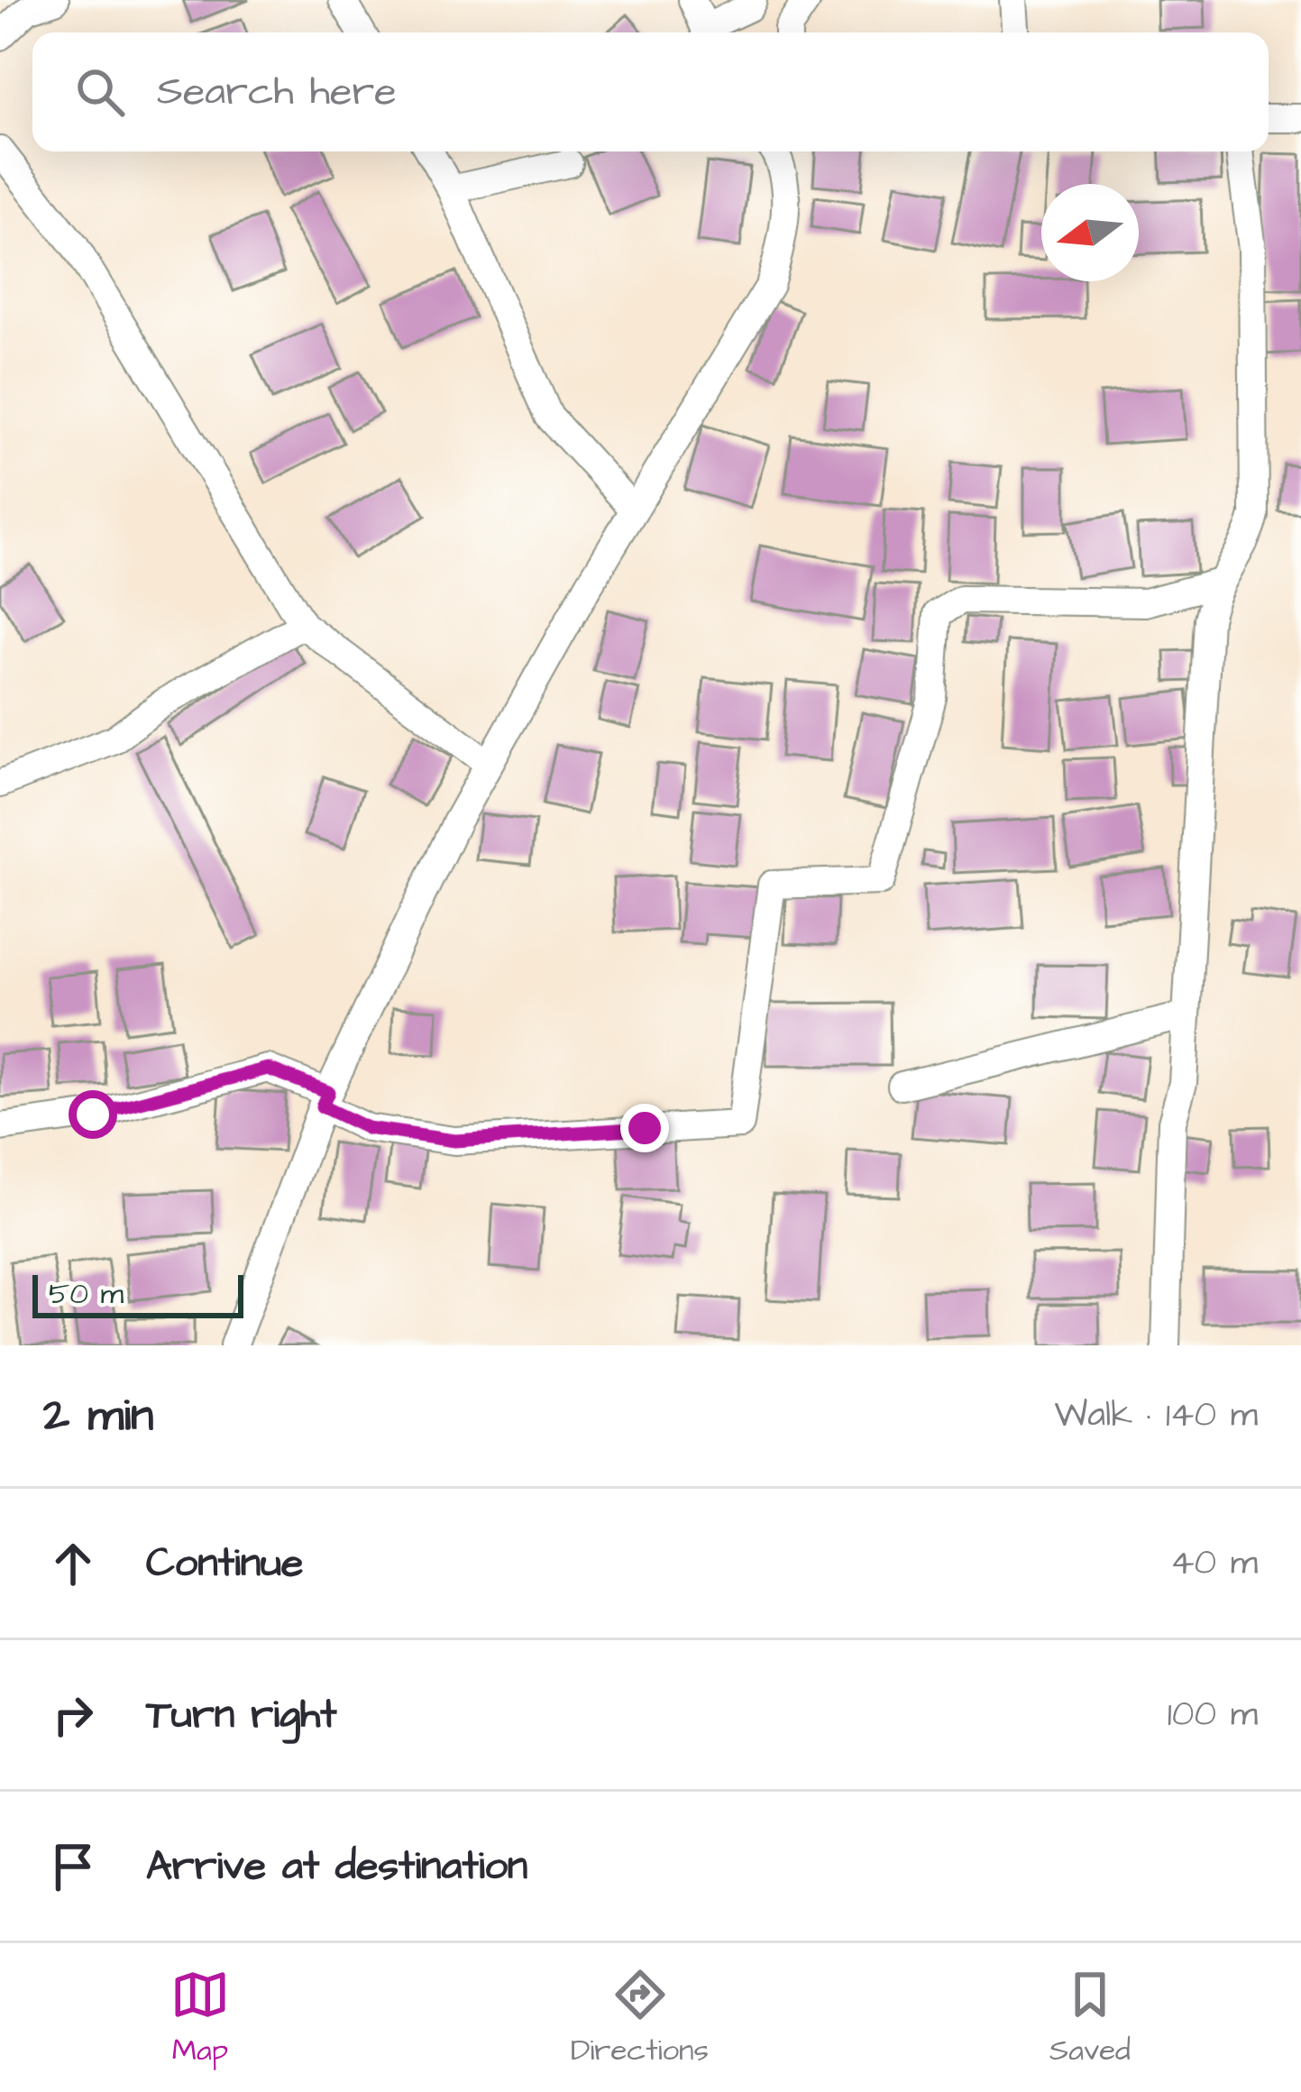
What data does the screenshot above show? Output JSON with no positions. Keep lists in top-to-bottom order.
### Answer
{
  "scale_bar": "50 m",
  "north": "left",
  "page": {
    "search": "Search here",
    "scale": "50 m",
    "heading": ["2 min", "Walk · 140 m"],
    "list": [
      ["Continue", "40 m"],
      ["Turn right", "100 m"],
      "Arrive at destination"
    ],
    "nav": ["Map", "Directions", "Saved"]
  }
}
